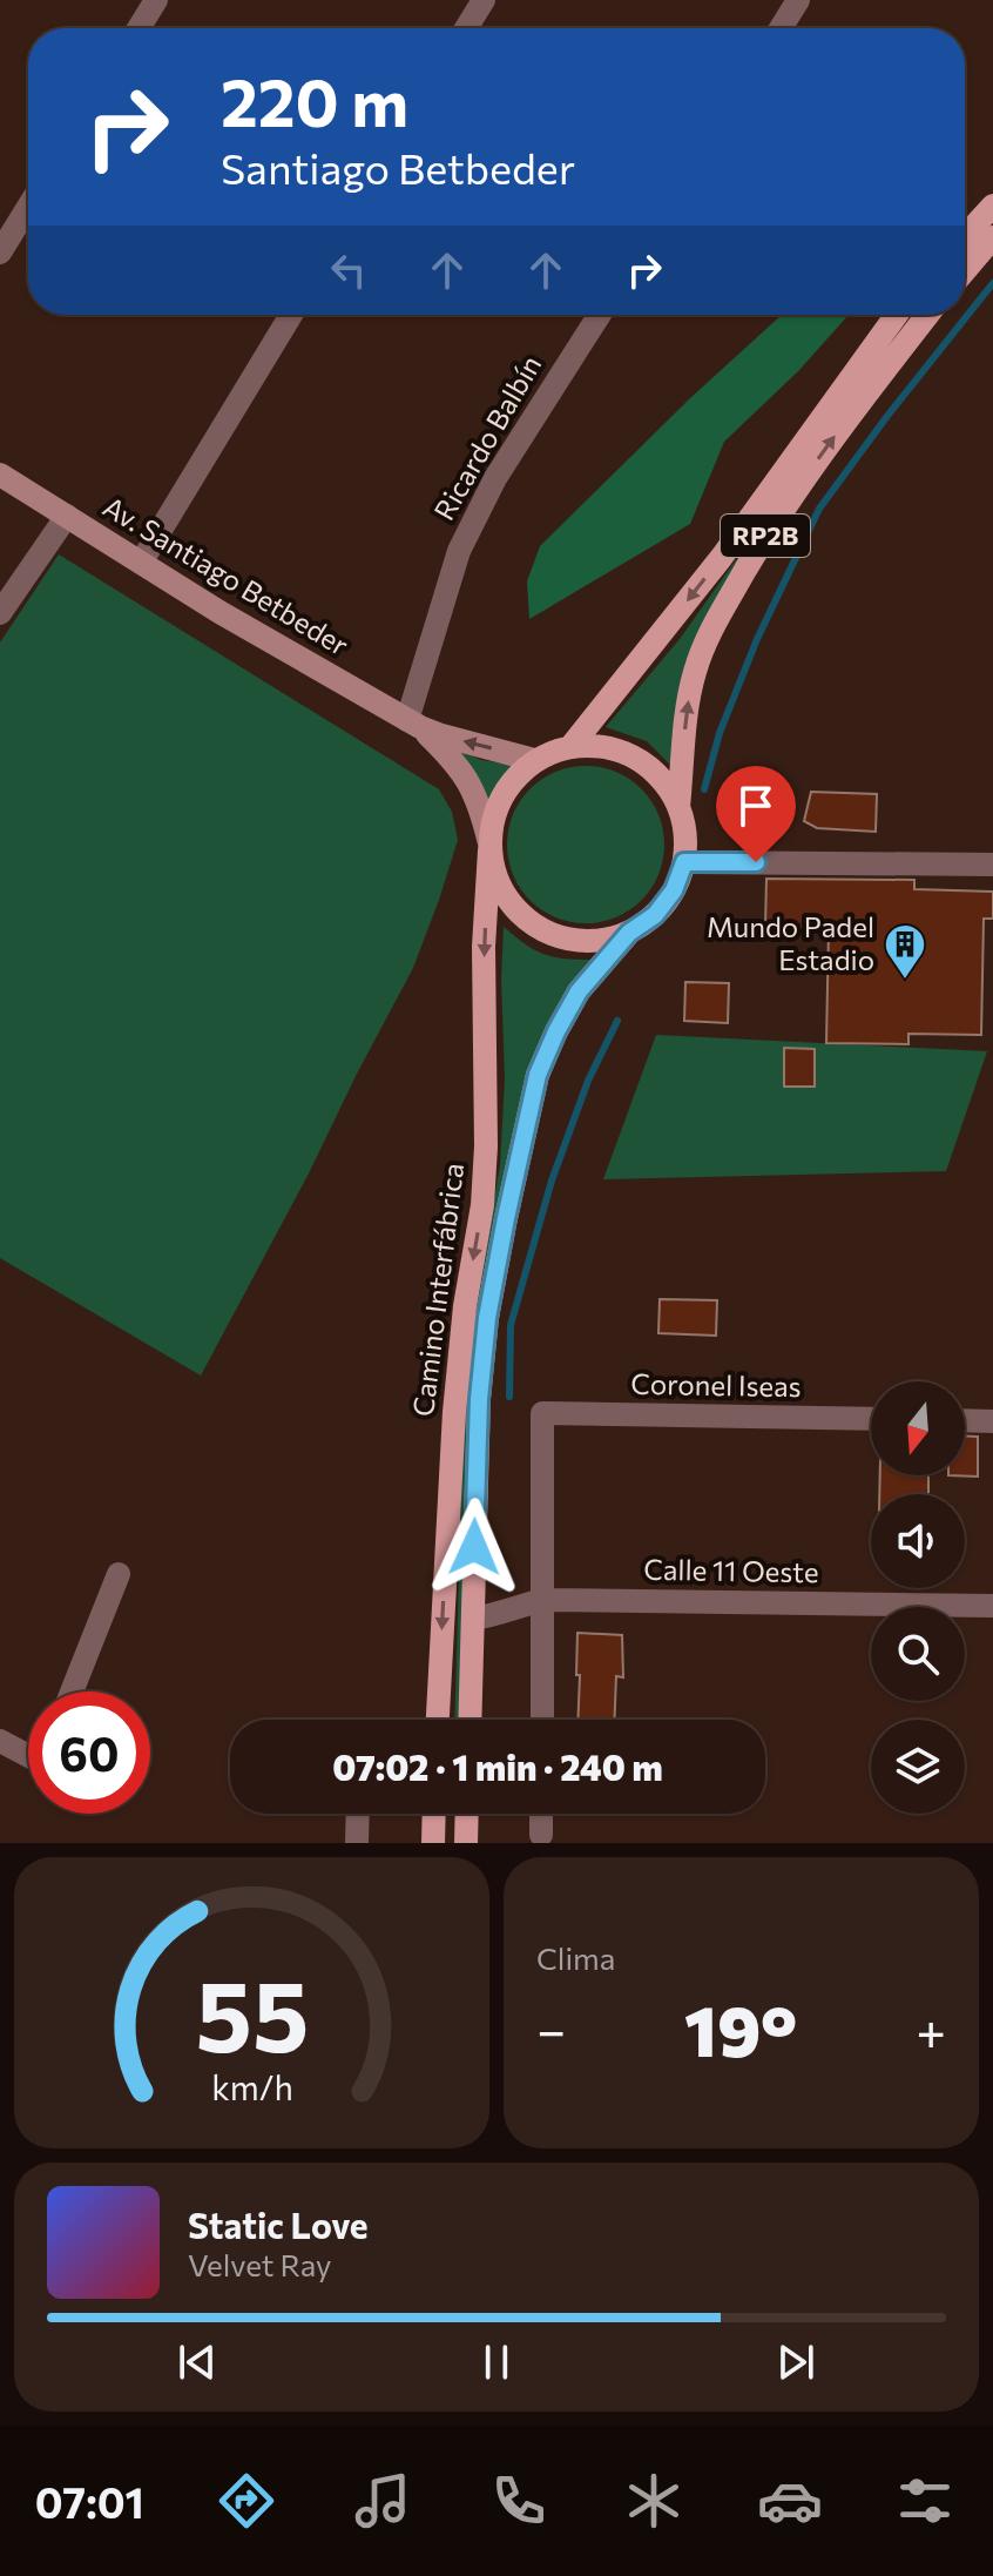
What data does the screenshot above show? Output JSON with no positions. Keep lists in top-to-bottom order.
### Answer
{
  "streets": {
    "main road": ["RP2B", "Av. Santiago Betbeder", "Camino Interfábrica"],
    "street": ["Ricardo Balbín", "Coronel Iseas", "Calle 11 Oeste"]
  },
  "crossings": [
    ["Ricardo Balbín", "Av. Santiago Betbeder"],
    ["RP2B", "Camino Interfábrica"],
    ["Camino Interfábrica", "Calle 11 Oeste"],
    ["Coronel Iseas", "Calle 11 Oeste"]
  ],
  "places": {
    "building": ["Mundo Padel Estadio"]
  },
  "north": "bottom",
  "page": {
    "turn": ["220 m", "Santiago Betbeder"],
    "limit": "60",
    "trip": "07:02 · 1 min · 240 m",
    "tile": "Clima",
    "heat": ["−", "19°", "+"],
    "song": ["Static Love", "Velvet Ray"],
    "tabs": "07:01",
    "gauge": ["55", "km/h"]
  }
}
